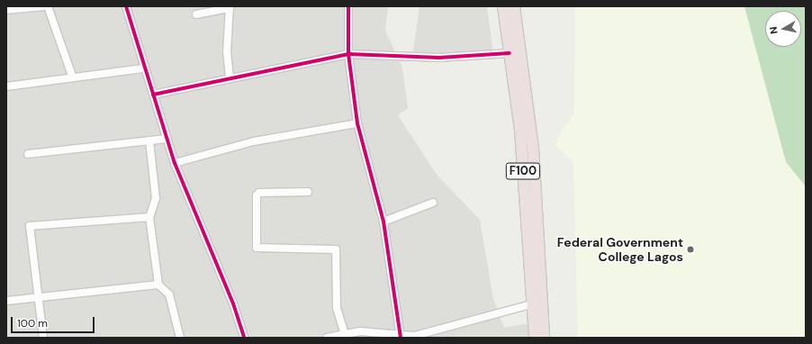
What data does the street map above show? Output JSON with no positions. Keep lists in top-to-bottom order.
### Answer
{
  "streets": {
    "highway": ["F100"]
  },
  "places": ["Federal Government College Lagos"],
  "scale_bar": "100 m",
  "north": "left"
}
